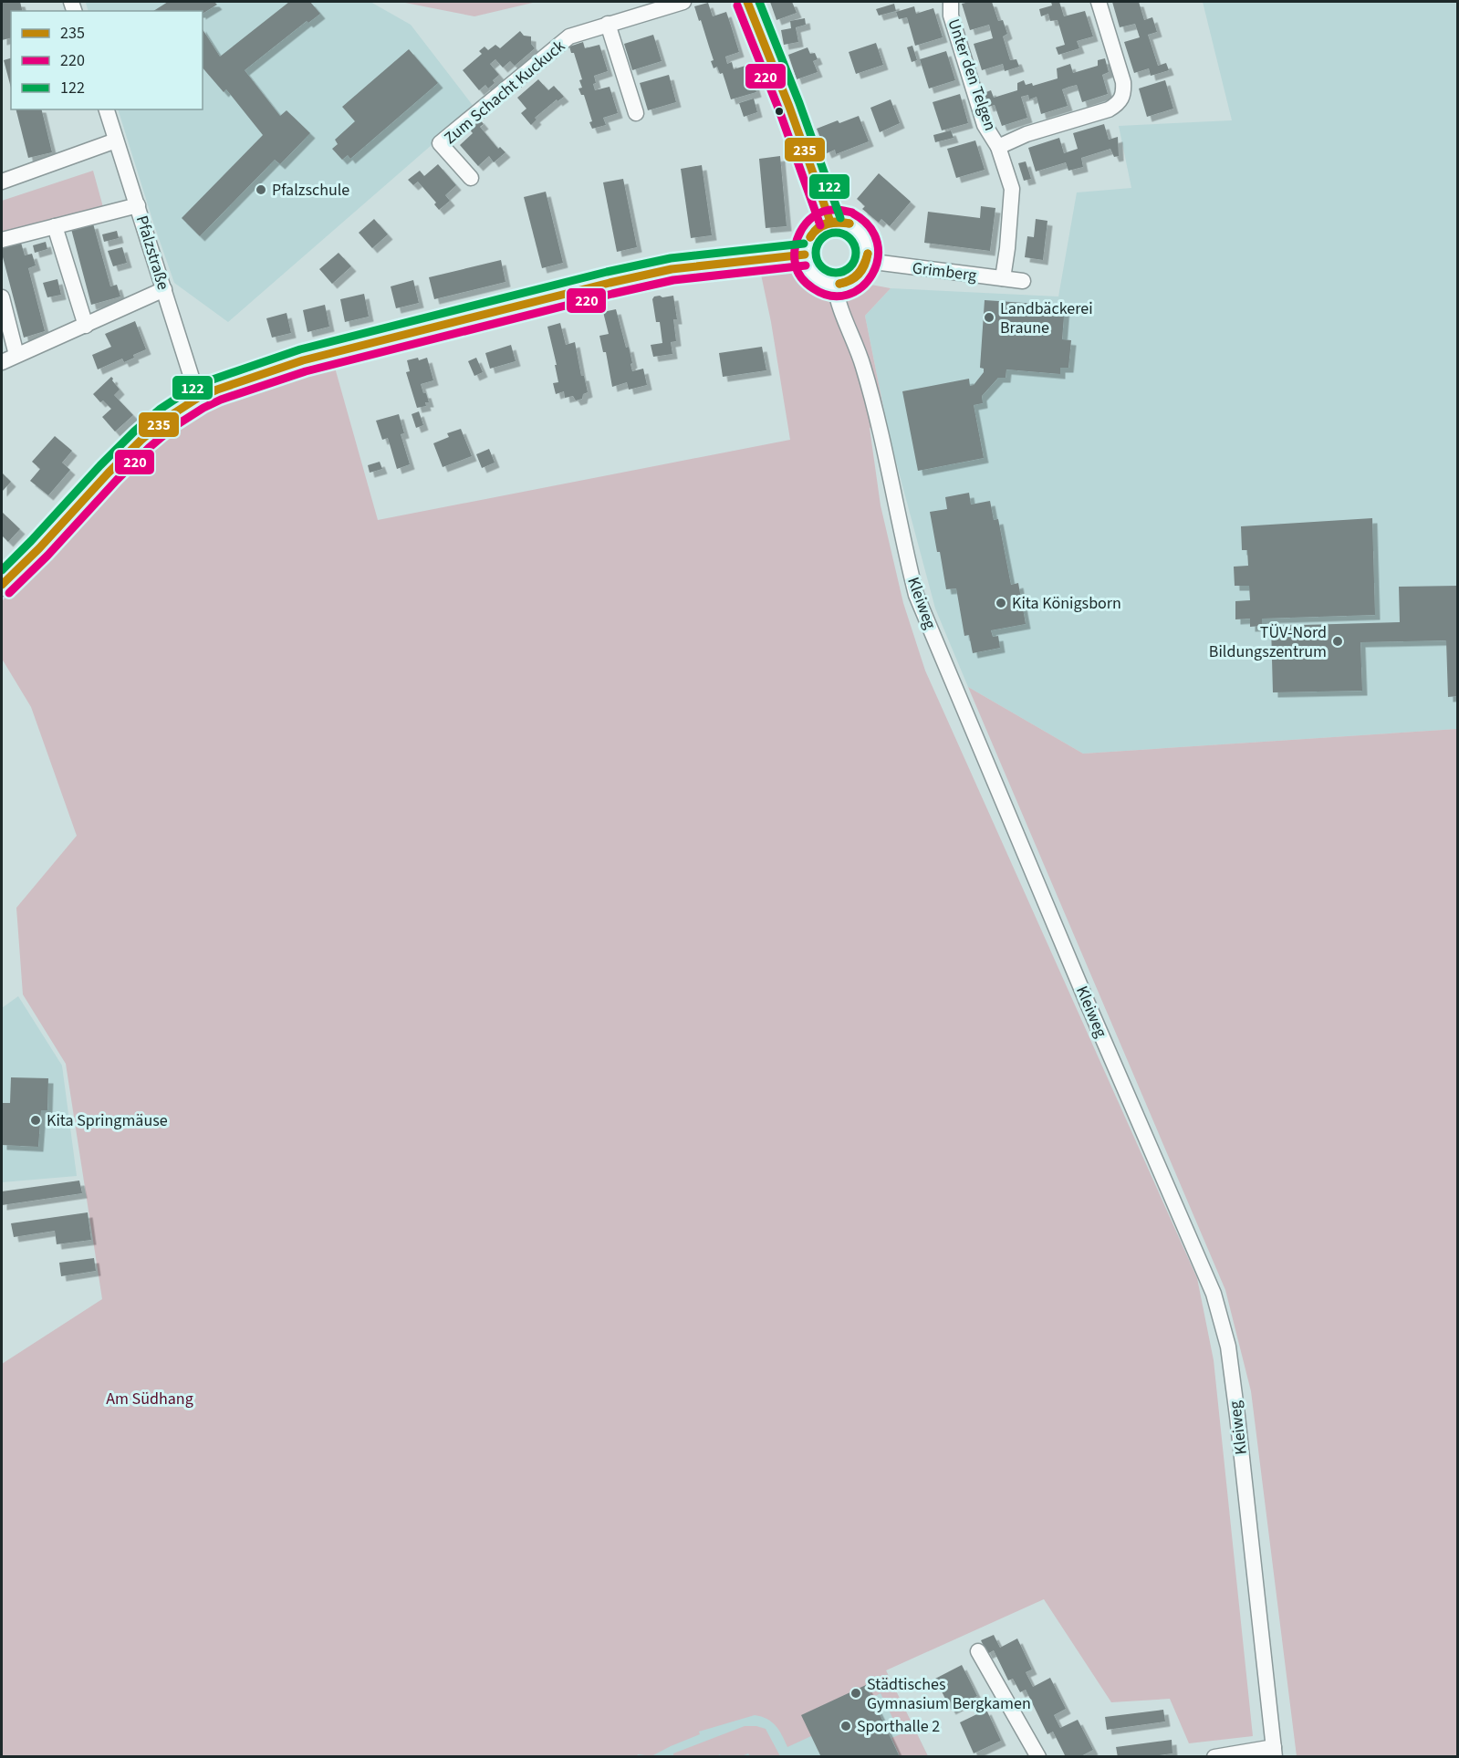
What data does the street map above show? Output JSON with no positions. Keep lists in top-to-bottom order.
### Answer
{
  "streets": {
    "street": [
      "Unter den Telgen",
      "Zum Schacht Kuckuck",
      "Pfalzstraße",
      "Grimberg",
      "Kleiweg"
    ]
  },
  "crossings": [
    ["Unter den Telgen", "Grimberg"],
    ["Grimberg", "Kleiweg"]
  ],
  "parks": ["Am Südhang"],
  "places": [
    "Pfalzschule",
    "Landbäckerei Braune",
    "Kita Königsborn",
    "TÜV-Nord Bildungszentrum",
    "Kita Springmäuse",
    "Städtisches Gymnasium Bergkamen",
    "Sporthalle 2"
  ],
  "lines": ["transit line 235", "transit line 122", "transit line 220"],
  "legend": ["235", "220", "122"]
}
